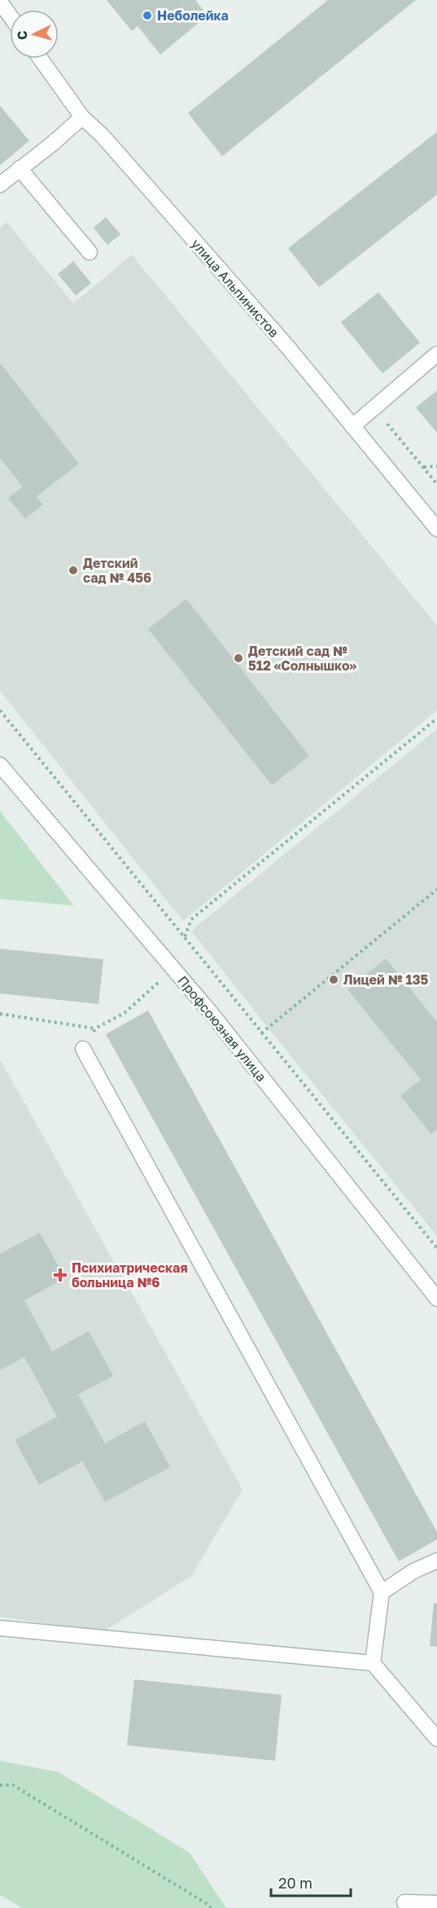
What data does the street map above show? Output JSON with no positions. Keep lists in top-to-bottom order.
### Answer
{
  "streets": {
    "street": ["улица Альпинистов", "Профсоюзная улица"]
  },
  "places": {
    "other": [
      "Неболейка",
      "Детский сад № 456",
      "Детский сад № 512 «Солнышко»",
      "Лицей № 135"
    ],
    "health": ["Психиатрическая больница №6"]
  },
  "scale_bar": "20 m",
  "north": "left"
}
